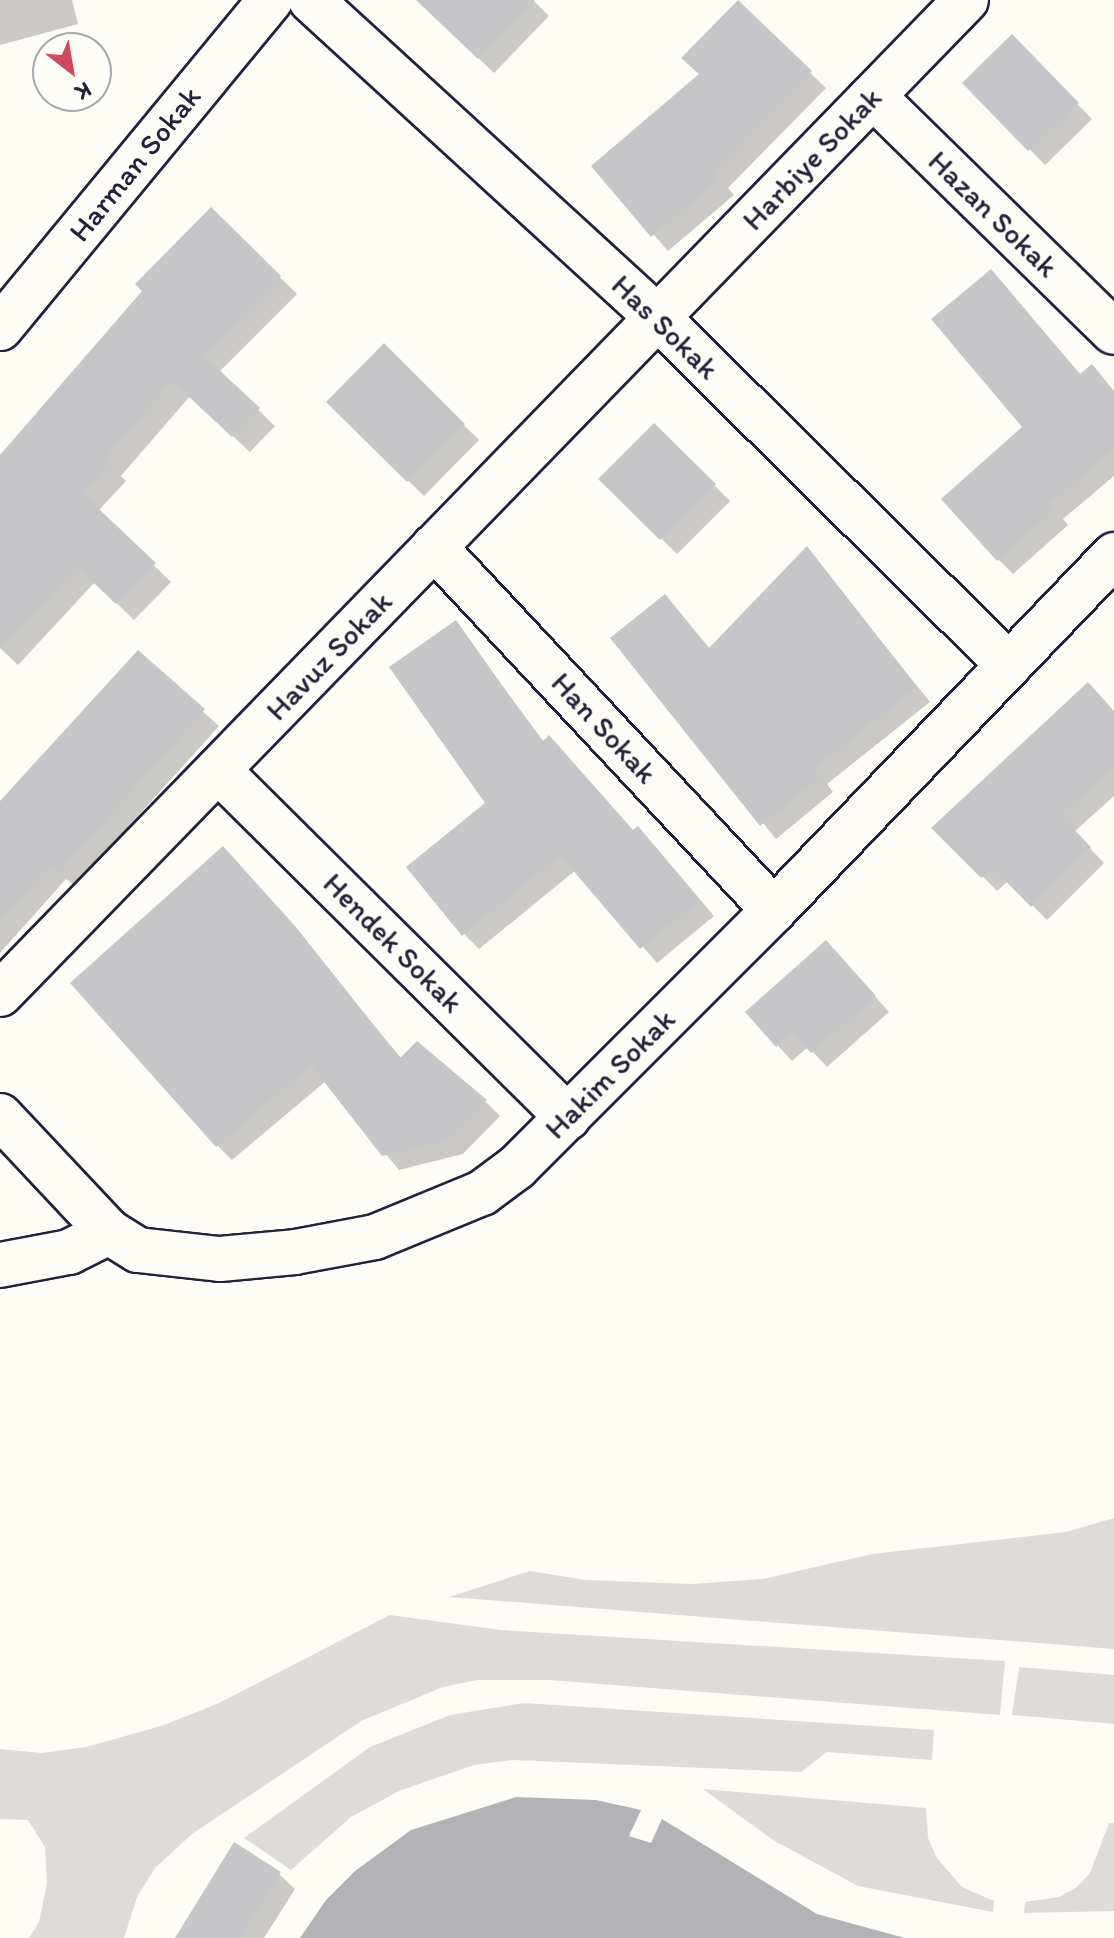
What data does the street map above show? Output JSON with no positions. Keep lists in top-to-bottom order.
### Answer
{
  "streets": {
    "street": [
      "Harbiye Sokak",
      "Harman Sokak",
      "Hazan Sokak",
      "Has Sokak",
      "Havuz Sokak",
      "Han Sokak",
      "Hendek Sokak",
      "Hakim Sokak"
    ]
  },
  "crossings": [
    ["Harbiye Sokak", "Hazan Sokak"],
    ["Harbiye Sokak", "Has Sokak"],
    ["Harbiye Sokak", "Havuz Sokak"],
    ["Has Sokak", "Havuz Sokak"],
    ["Has Sokak", "Hakim Sokak"],
    ["Havuz Sokak", "Han Sokak"],
    ["Havuz Sokak", "Hendek Sokak"],
    ["Han Sokak", "Hakim Sokak"],
    ["Hendek Sokak", "Hakim Sokak"]
  ],
  "north": "bottom right"
}
